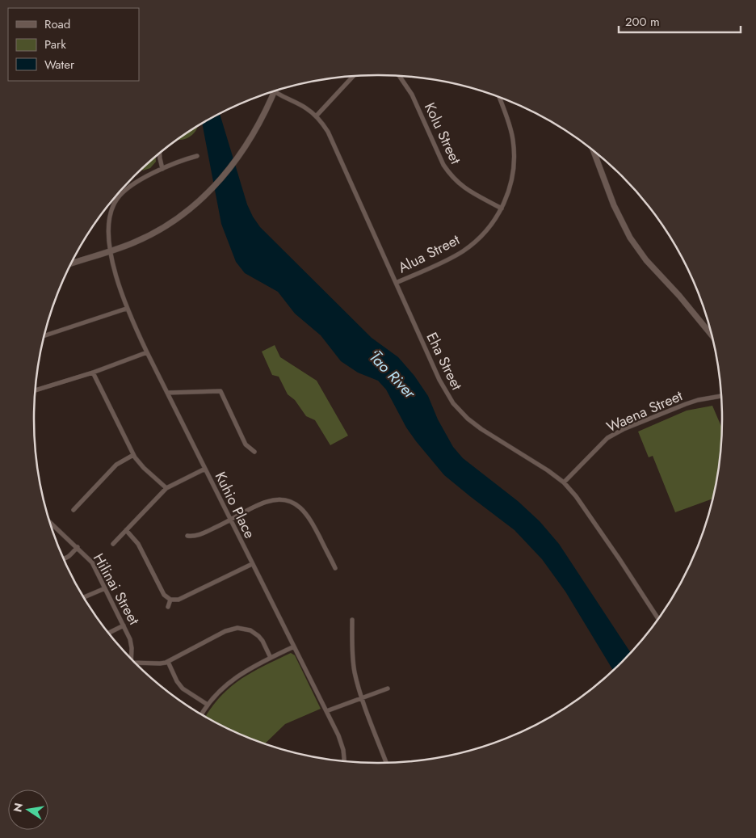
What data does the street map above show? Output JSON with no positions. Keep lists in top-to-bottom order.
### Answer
{
  "streets": {
    "street": [
      "Kolu Street",
      "Alua Street",
      "Eha Street",
      "Waena Street",
      "Kuhio Place",
      "Hilinai Street"
    ]
  },
  "crossings": [
    ["Kolu Street", "Alua Street"],
    ["Alua Street", "Eha Street"],
    ["Eha Street", "Waena Street"]
  ],
  "water": ["ʻĪao River"],
  "legend": ["Road", "Park", "Water"],
  "scale_bar": "200 m",
  "north": "left"
}
